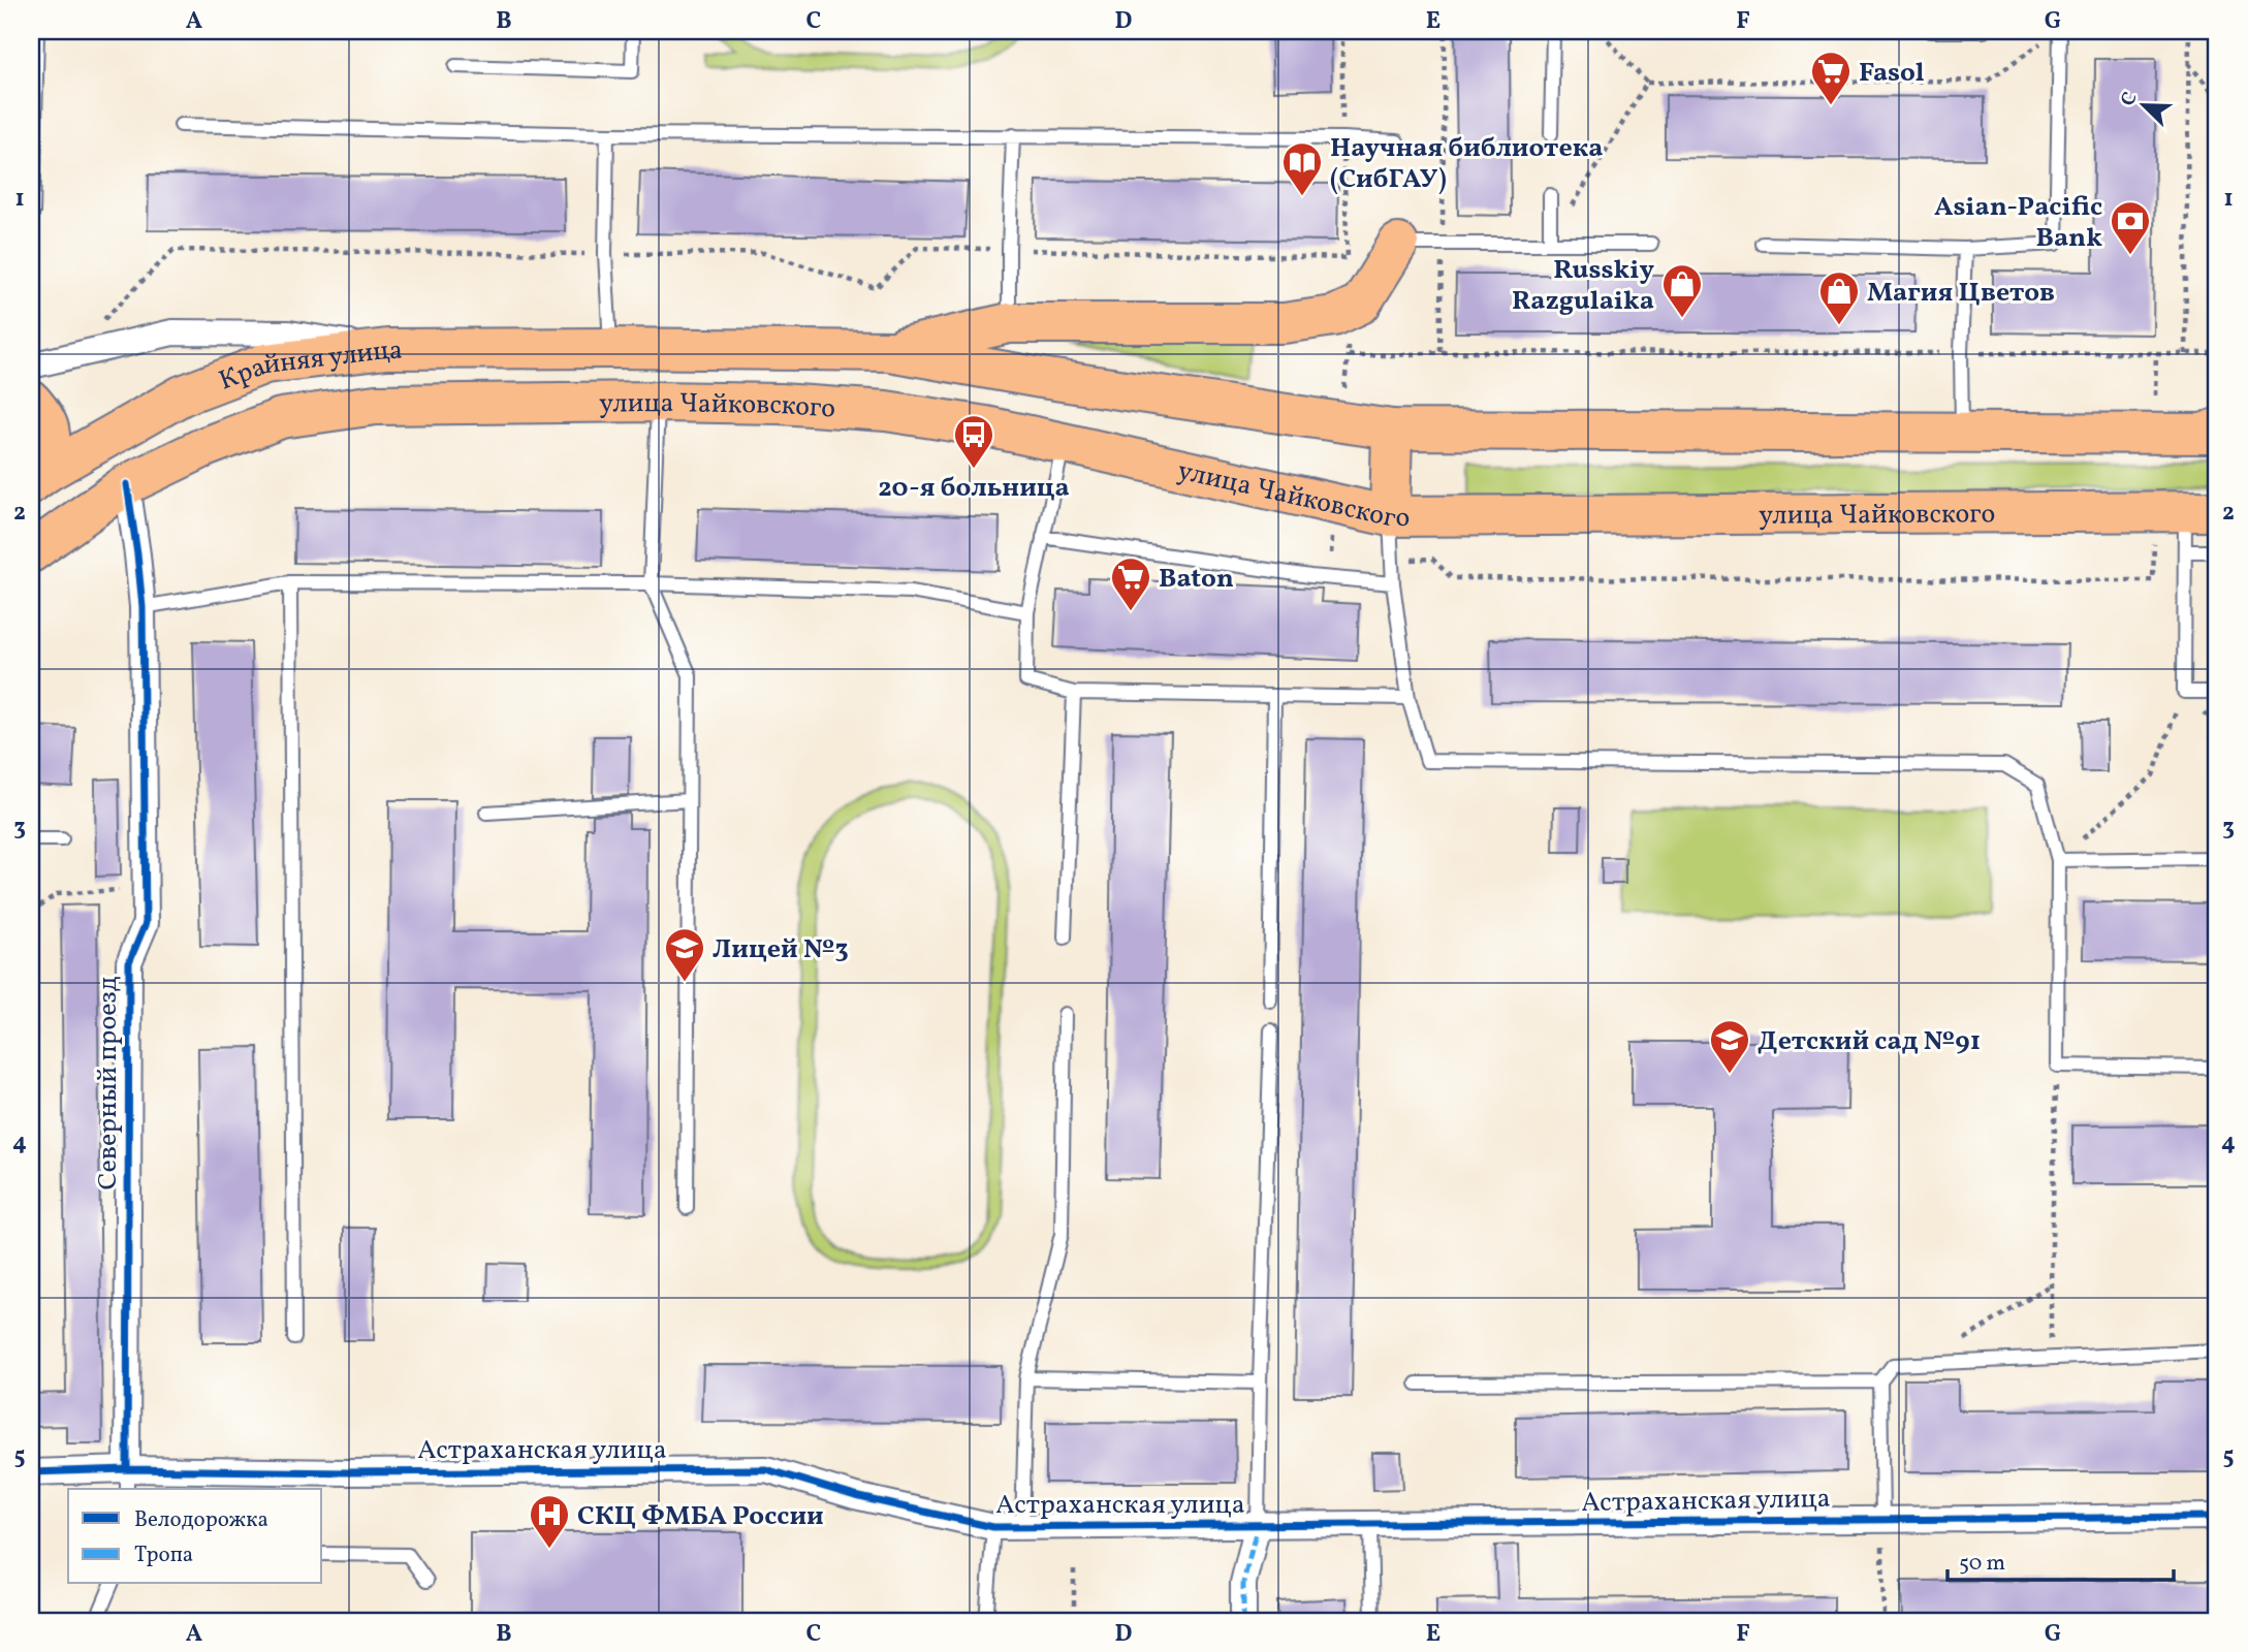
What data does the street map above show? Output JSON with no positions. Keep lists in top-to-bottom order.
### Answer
{
  "streets": {
    "main road": ["Крайняя улица", "улица Чайковского"],
    "street": ["Северный проезд", "Астраханская улица"]
  },
  "crossings": [
    ["Крайняя улица", "улица Чайковского"],
    ["Крайняя улица", "Северный проезд"],
    ["Северный проезд", "Астраханская улица"]
  ],
  "places": {
    "supermarket": ["Fasol", "Baton"],
    "library": ["Научная библиотека (СибГАУ)"],
    "bank": ["Asian-Pacific Bank"],
    "shop": ["Russkiy Razgulaika", "Магия Цветов"],
    "bus stop": ["20-я больница"],
    "school or university": ["Лицей №3", "Детский сад №91"],
    "hospital": ["СКЦ ФМБА России"]
  },
  "legend": ["Велодорожка", "Тропа"],
  "scale_bar": "50 m",
  "north": "top left",
  "grid": {
    "columns": [
      "A",
      "B",
      "C",
      "D",
      "E",
      "F",
      "G"
    ],
    "rows": [
      "1",
      "2",
      "3",
      "4",
      "5"
    ]
  }
}
